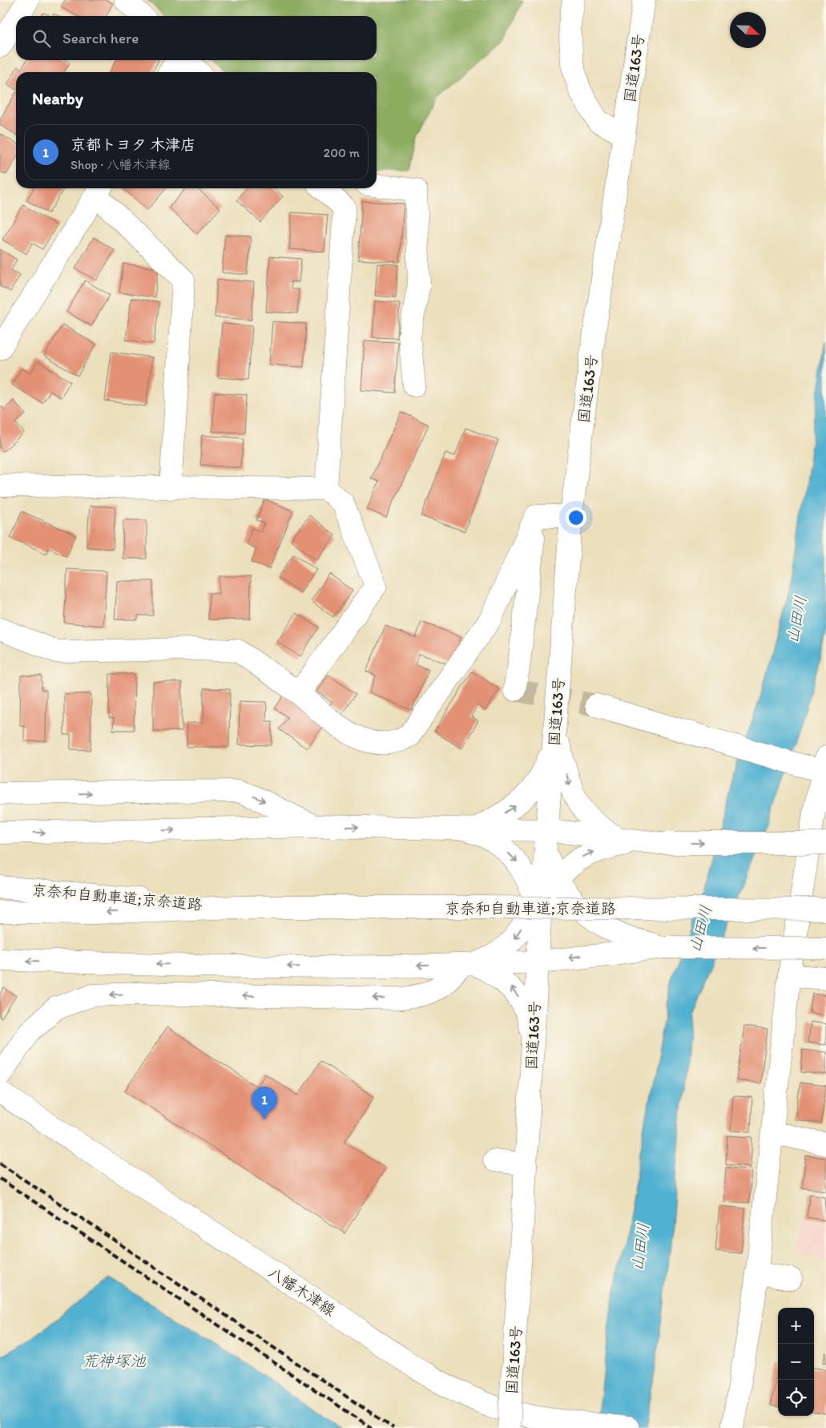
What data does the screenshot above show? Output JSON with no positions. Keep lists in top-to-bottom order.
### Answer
{
  "streets": {
    "main road": ["国道163号", "京奈和自動車道;京奈道路", "八幡木津線"]
  },
  "water": ["山田川", "荒神塚池"],
  "north": "right",
  "page": {
    "search": "Search here",
    "heading": "Nearby",
    "list": [
      {
        "mark": "1",
        "name": "京都トヨタ 木津店",
        "note": "Shop · 八幡木津線",
        "value": "200 m"
      }
    ],
    "pins": "1",
    "map_buttons": ["+", "−"]
  }
}
